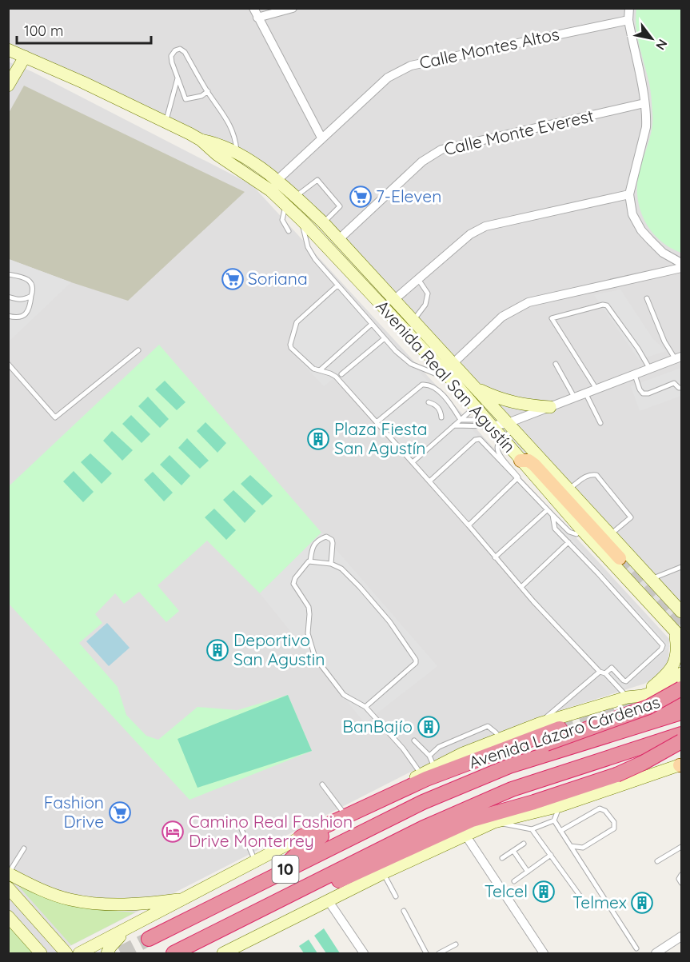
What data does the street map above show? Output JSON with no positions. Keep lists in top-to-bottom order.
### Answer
{
  "streets": {
    "highway": ["Avenida Lázaro Cárdenas", "10"],
    "main road": ["Avenida Real San Agustín"],
    "street": ["Calle Montes Altos", "Calle Monte Everest"]
  },
  "crossings": [
    ["Calle Montes Altos", "Avenida Real San Agustín"],
    ["Calle Monte Everest", "Avenida Real San Agustín"]
  ],
  "places": {
    "supermarket": ["7-Eleven", "Soriana", "Fashion Drive"],
    "building": [
      "Plaza Fiesta San Agustín",
      "Deportivo San Agustin",
      "BanBajío",
      "Telcel",
      "Telmex"
    ],
    "hotel": ["Camino Real Fashion Drive Monterrey"]
  },
  "scale_bar": "100 m",
  "north": "bottom right"
}
